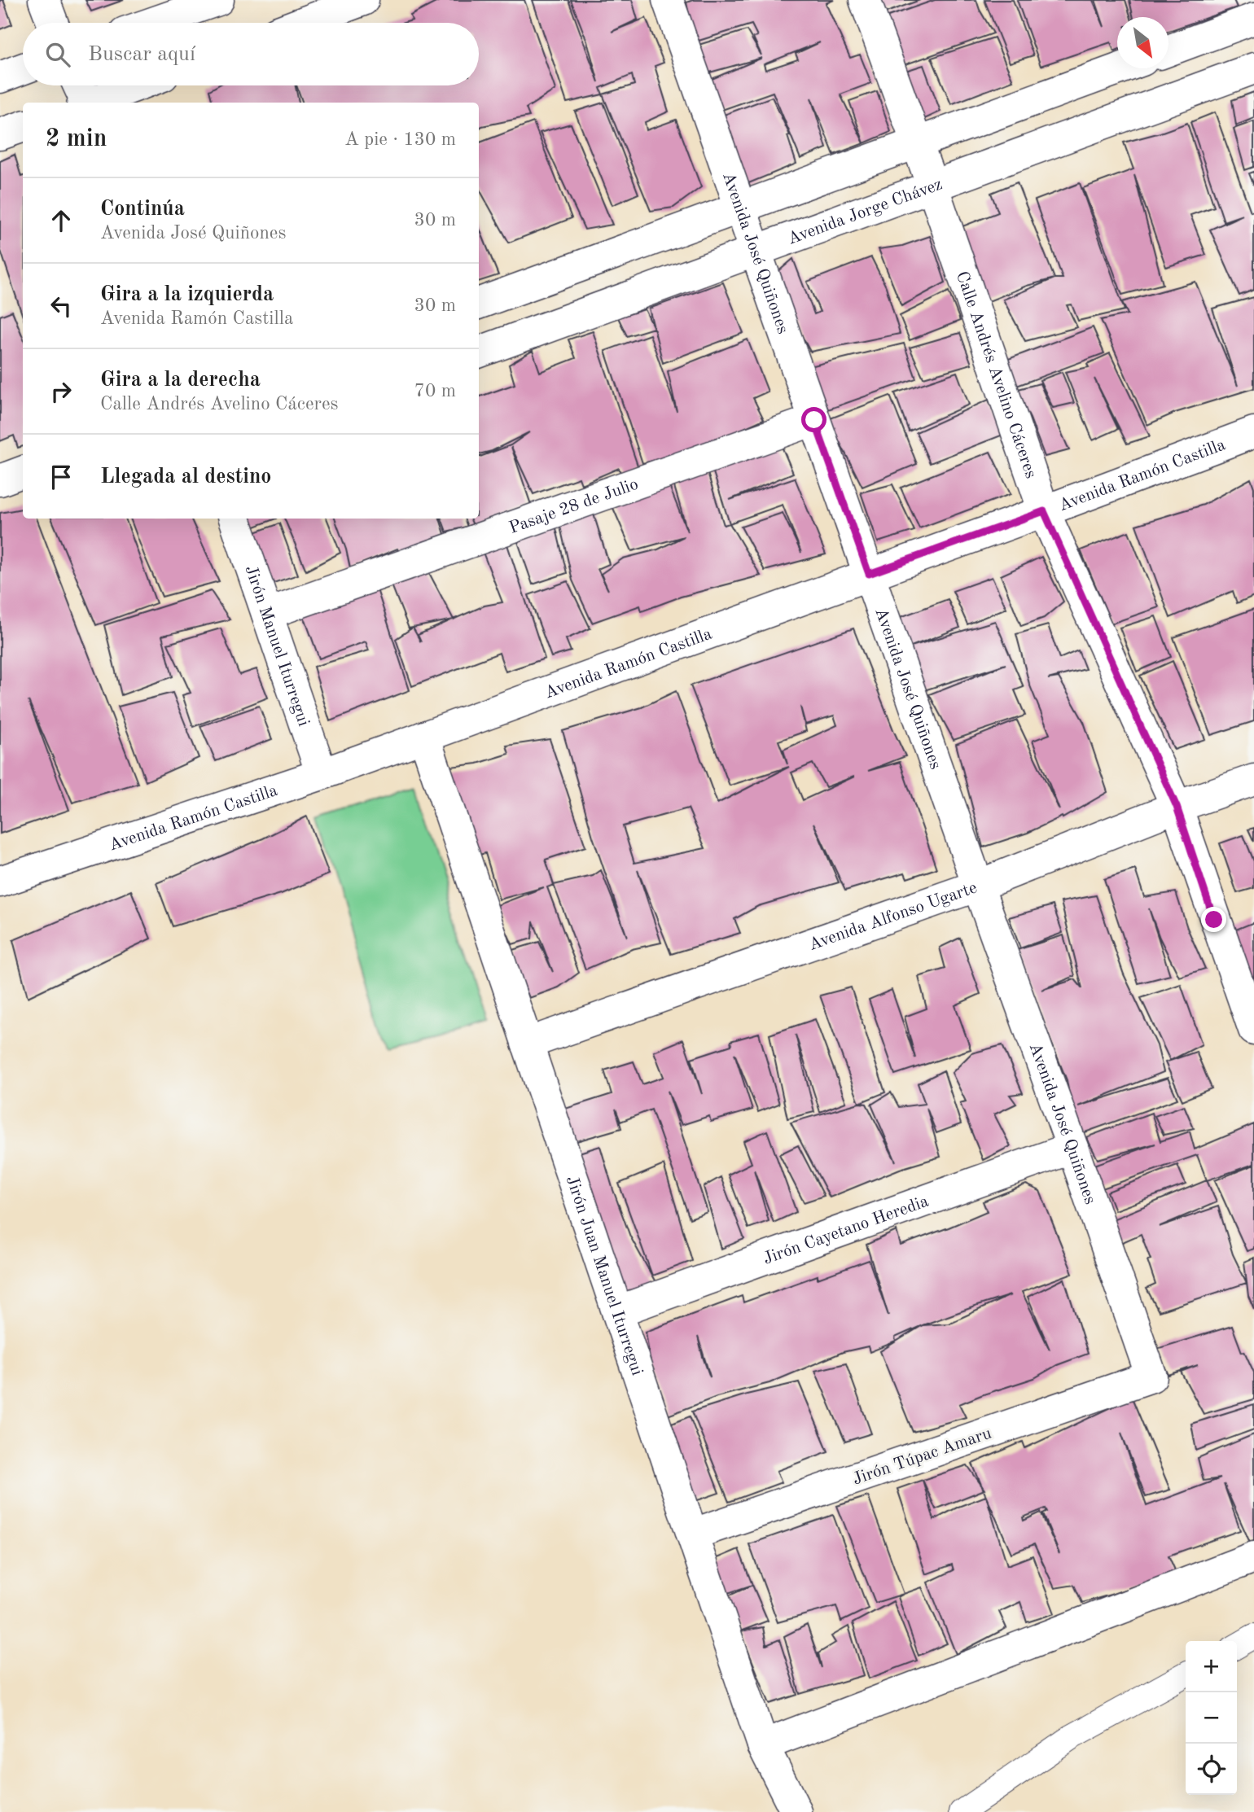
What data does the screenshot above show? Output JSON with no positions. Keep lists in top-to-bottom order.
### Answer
{
  "streets": {
    "street": [
      "Avenida Jorge Chávez",
      "Avenida José Quiñones",
      "Calle Andrés Avelino Cáceres",
      "Avenida Ramón Castilla",
      "Pasaje 28 de Julio",
      "Jirón Manuel Iturregui",
      "Avenida Alfonso Ugarte",
      "Jirón Cayetano Heredia",
      "Jirón Juan Manuel Iturregui",
      "Jirón Túpac Amaru"
    ]
  },
  "crossings": [
    ["Avenida Jorge Chávez", "Avenida José Quiñones"],
    ["Avenida Jorge Chávez", "Calle Andrés Avelino Cáceres"],
    ["Avenida José Quiñones", "Avenida Ramón Castilla"],
    ["Avenida José Quiñones", "Pasaje 28 de Julio"],
    ["Avenida José Quiñones", "Avenida Alfonso Ugarte"],
    ["Avenida José Quiñones", "Jirón Cayetano Heredia"],
    ["Avenida José Quiñones", "Jirón Túpac Amaru"],
    ["Calle Andrés Avelino Cáceres", "Avenida Ramón Castilla"],
    ["Calle Andrés Avelino Cáceres", "Avenida Alfonso Ugarte"],
    ["Avenida Ramón Castilla", "Jirón Manuel Iturregui"],
    ["Avenida Ramón Castilla", "Jirón Juan Manuel Iturregui"],
    ["Pasaje 28 de Julio", "Jirón Manuel Iturregui"],
    ["Avenida Alfonso Ugarte", "Jirón Juan Manuel Iturregui"],
    ["Jirón Cayetano Heredia", "Jirón Juan Manuel Iturregui"],
    ["Jirón Juan Manuel Iturregui", "Jirón Túpac Amaru"]
  ],
  "north": "bottom right",
  "page": {
    "search": "Buscar aquí",
    "heading": ["2 min", "A pie · 130 m"],
    "list": [
      ["Continúa", "Avenida José Quiñones", "30 m"],
      ["Gira a la izquierda", "Avenida Ramón Castilla", "30 m"],
      ["Gira a la derecha", "Calle Andrés Avelino Cáceres", "70 m"],
      "Llegada al destino"
    ],
    "map_buttons": ["+", "−"]
  }
}
